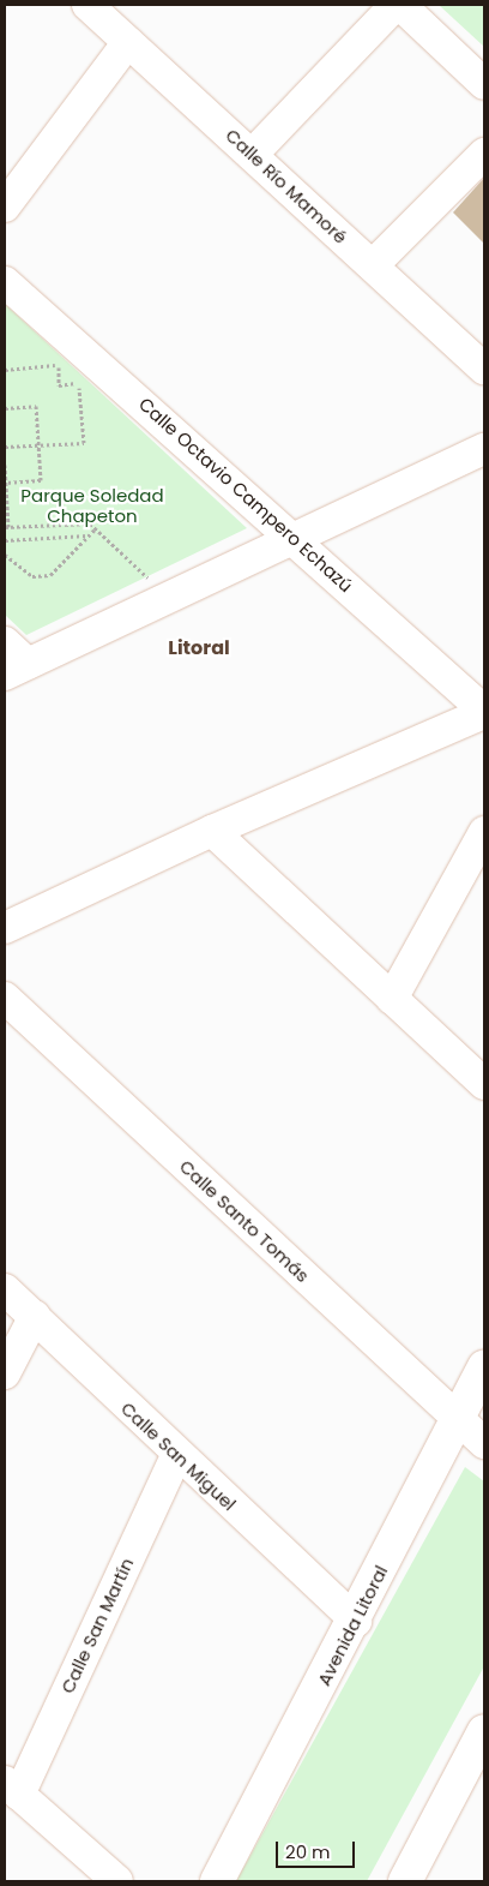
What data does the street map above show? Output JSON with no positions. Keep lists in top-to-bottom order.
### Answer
{
  "streets": {
    "main road": ["Avenida Litoral"],
    "street": [
      "Calle Río Mamoré",
      "Calle Octavio Campero Echazú",
      "Calle Santo Tomás",
      "Calle San Miguel",
      "Calle San Martín"
    ]
  },
  "crossings": [
    ["Calle Santo Tomás", "Avenida Litoral"],
    ["Calle San Miguel", "Calle San Martín"],
    ["Calle San Miguel", "Avenida Litoral"]
  ],
  "districts": ["Litoral"],
  "parks": ["Parque Soledad Chapeton"],
  "scale_bar": "20 m"
}
